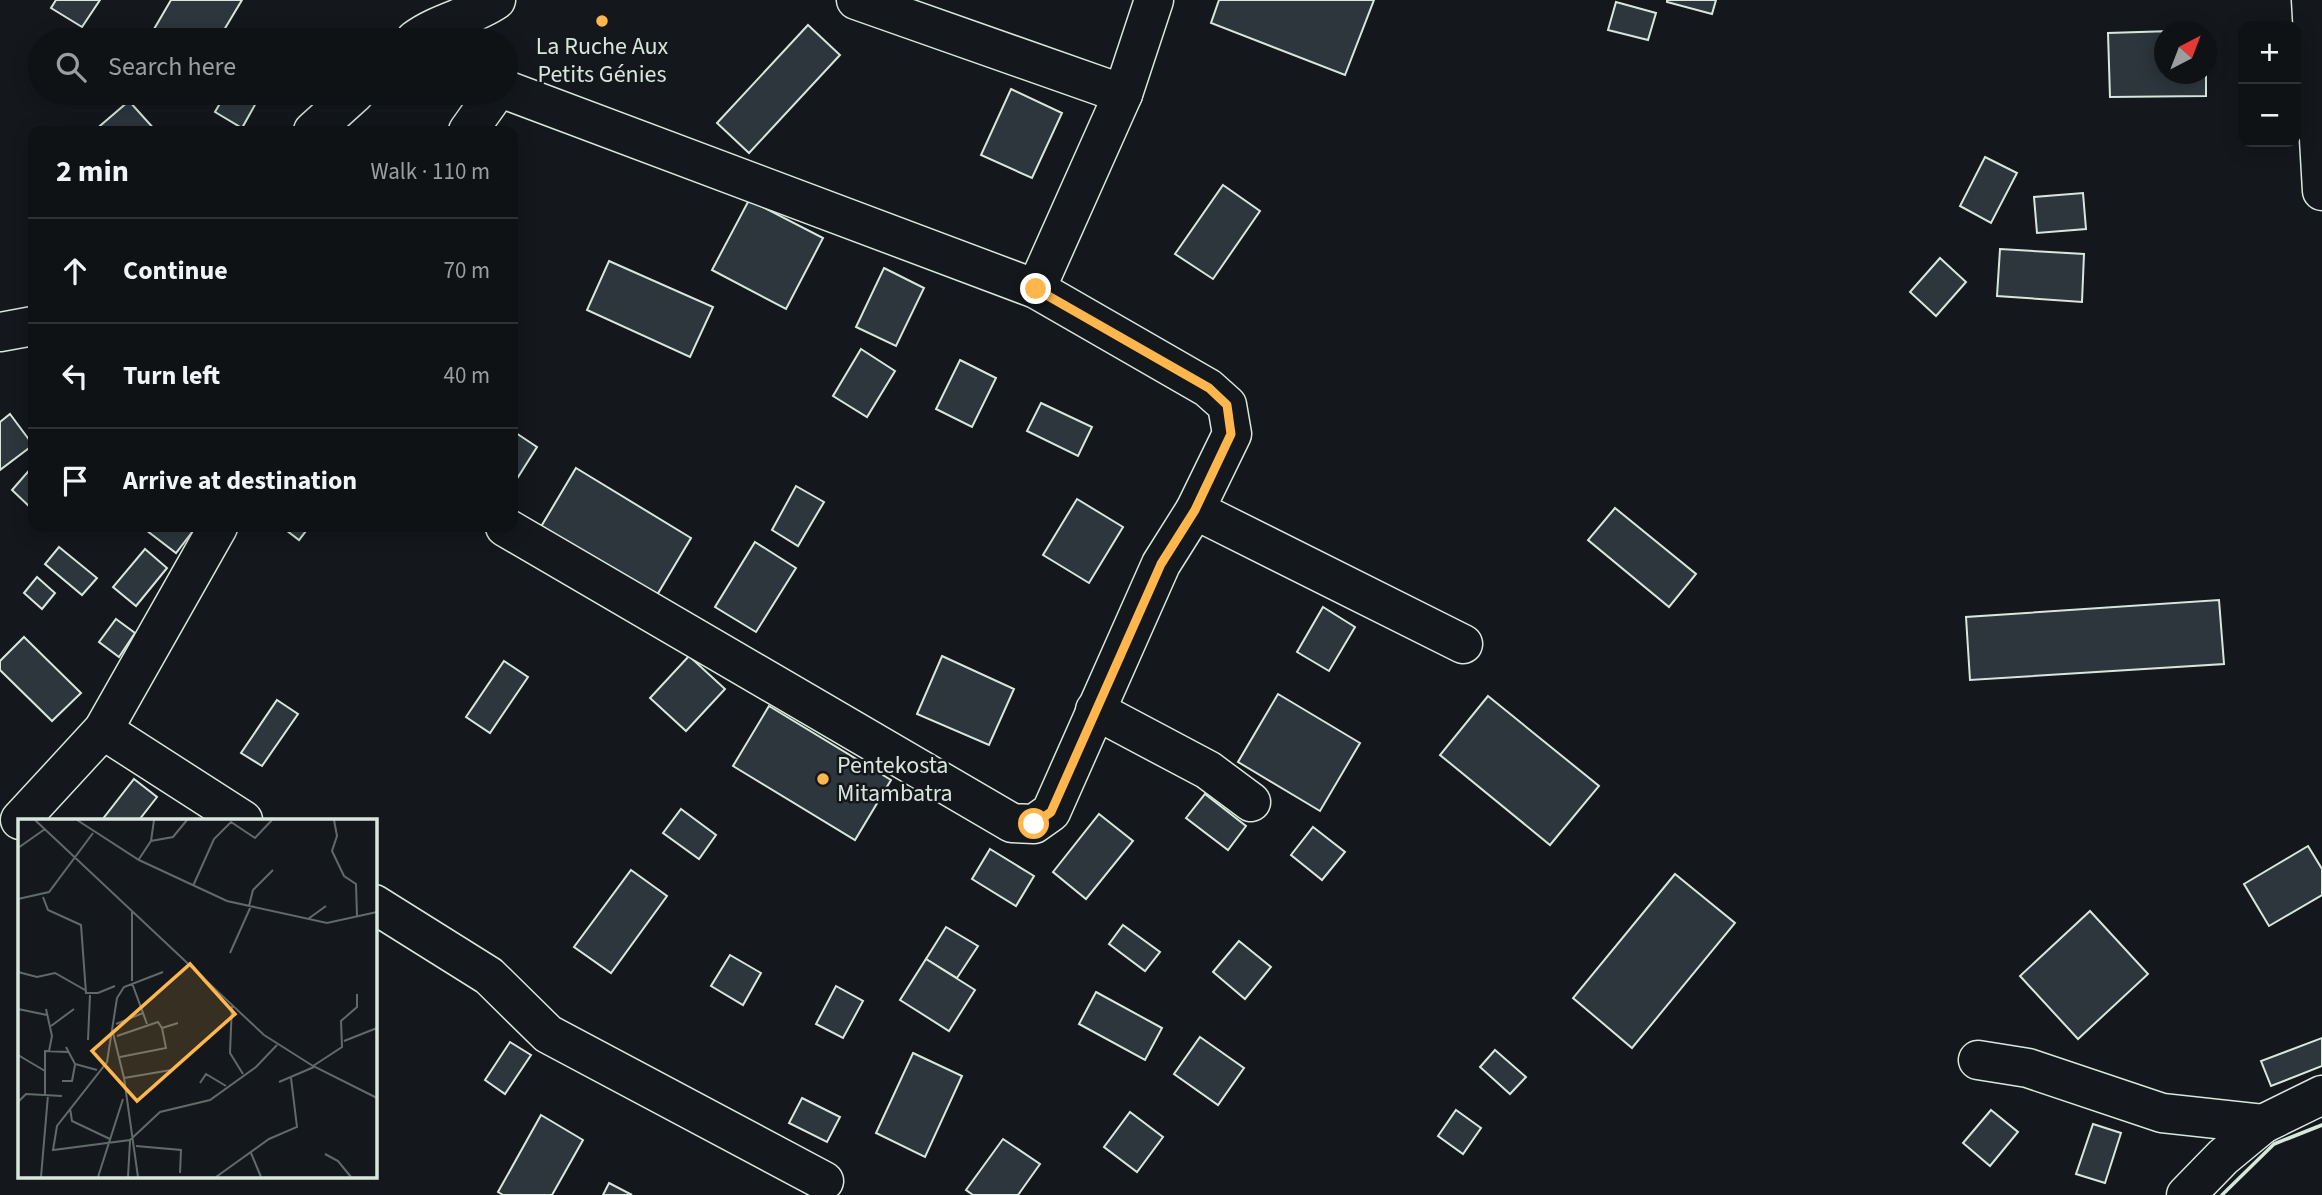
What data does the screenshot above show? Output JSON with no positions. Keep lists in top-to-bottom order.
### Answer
{
  "places": ["La Ruche Aux Petits Génies", "Pentekosta Mitambatra"],
  "north": "top right",
  "page": {
    "map_buttons": ["+", "−"],
    "search": "Search here",
    "heading": ["2 min", "Walk · 110 m"],
    "list": [
      ["Continue", "70 m"],
      ["Turn left", "40 m"],
      "Arrive at destination"
    ]
  }
}
